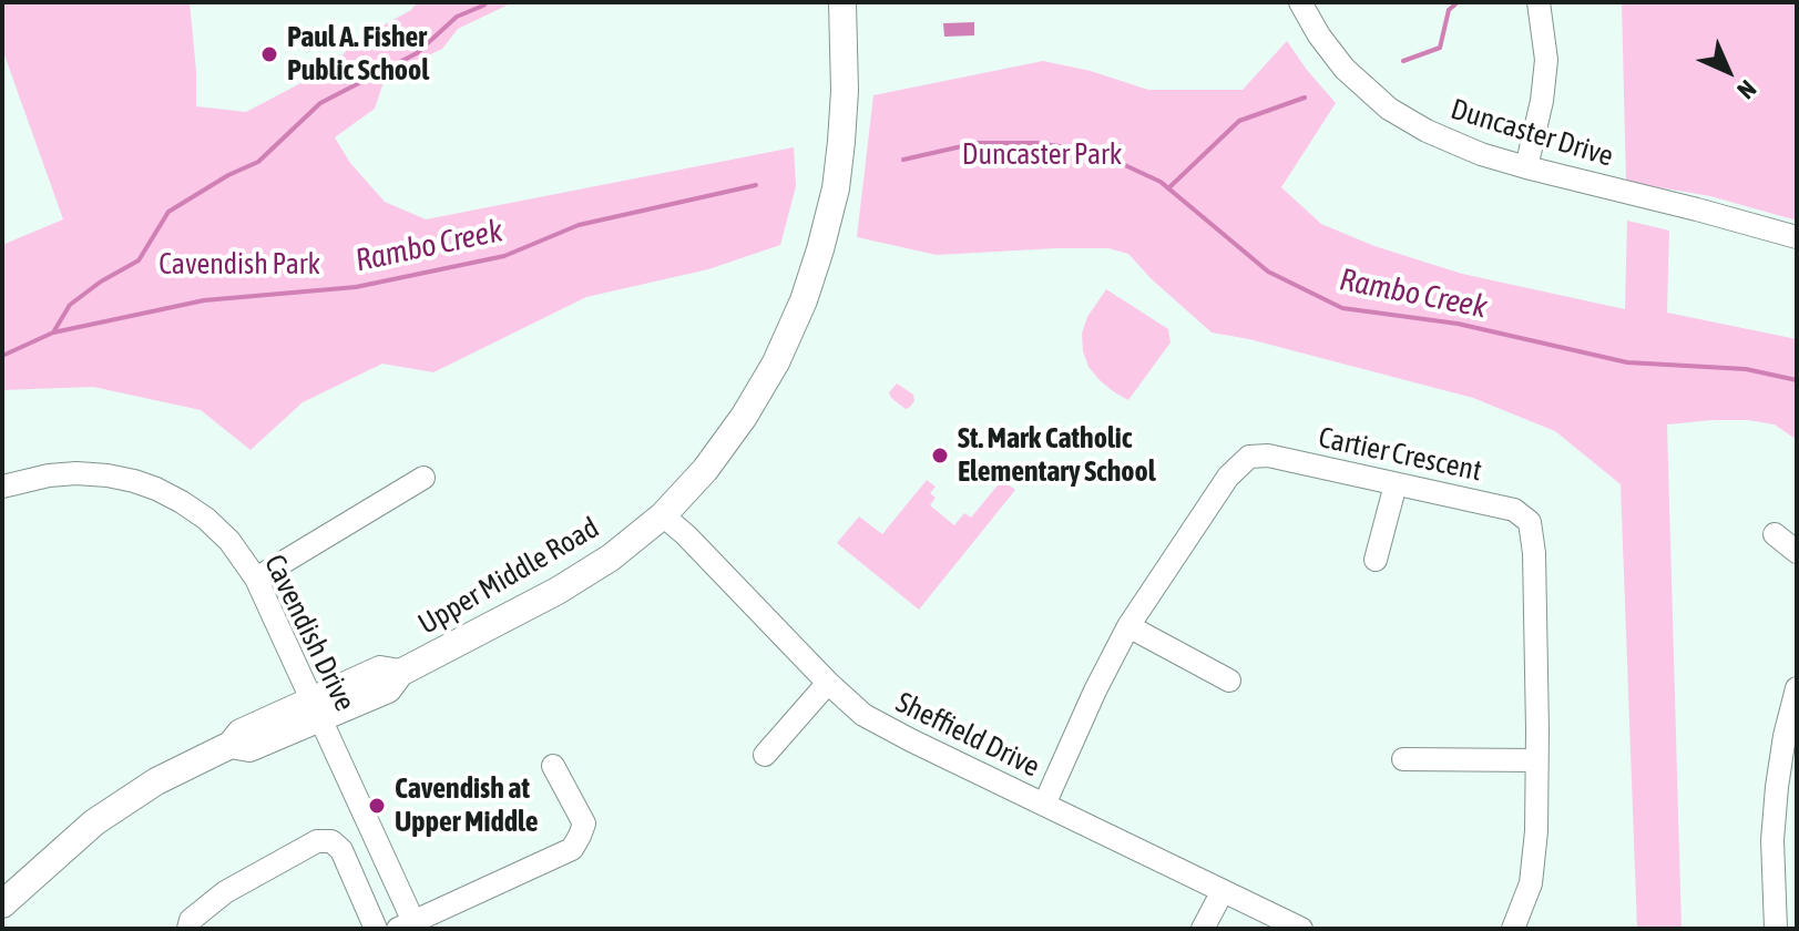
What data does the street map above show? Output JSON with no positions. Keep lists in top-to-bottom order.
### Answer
{
  "streets": {
    "main road": ["Upper Middle Road"],
    "street": [
      "Duncaster Drive",
      "Cartier Crescent",
      "Cavendish Drive",
      "Sheffield Drive"
    ]
  },
  "crossings": [
    ["Cartier Crescent", "Sheffield Drive"],
    ["Upper Middle Road", "Cavendish Drive"],
    ["Upper Middle Road", "Sheffield Drive"]
  ],
  "water": ["Rambo Creek"],
  "parks": ["Duncaster Park", "Cavendish Park"],
  "places": ["Paul A. Fisher Public School", "St. Mark Catholic Elementary School", "Cavendish at Upper Middle"],
  "north": "bottom right"
}
